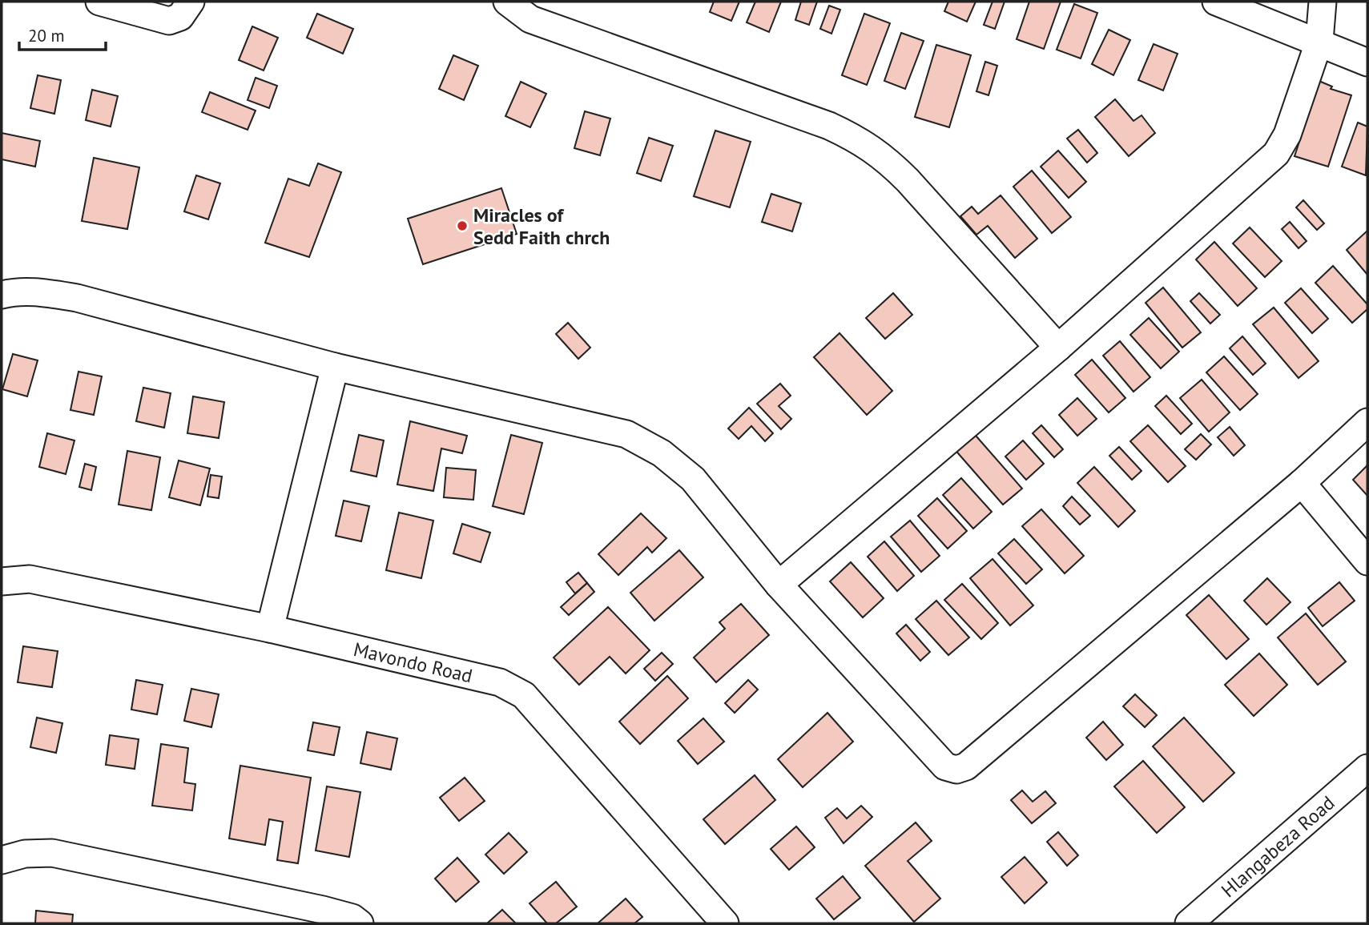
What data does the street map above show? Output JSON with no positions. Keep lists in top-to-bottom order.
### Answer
{
  "streets": {
    "street": ["Mavondo Road", "Hlangabeza Road"]
  },
  "places": ["Miracles of Sedd Faith chrch"],
  "scale_bar": "20 m"
}
